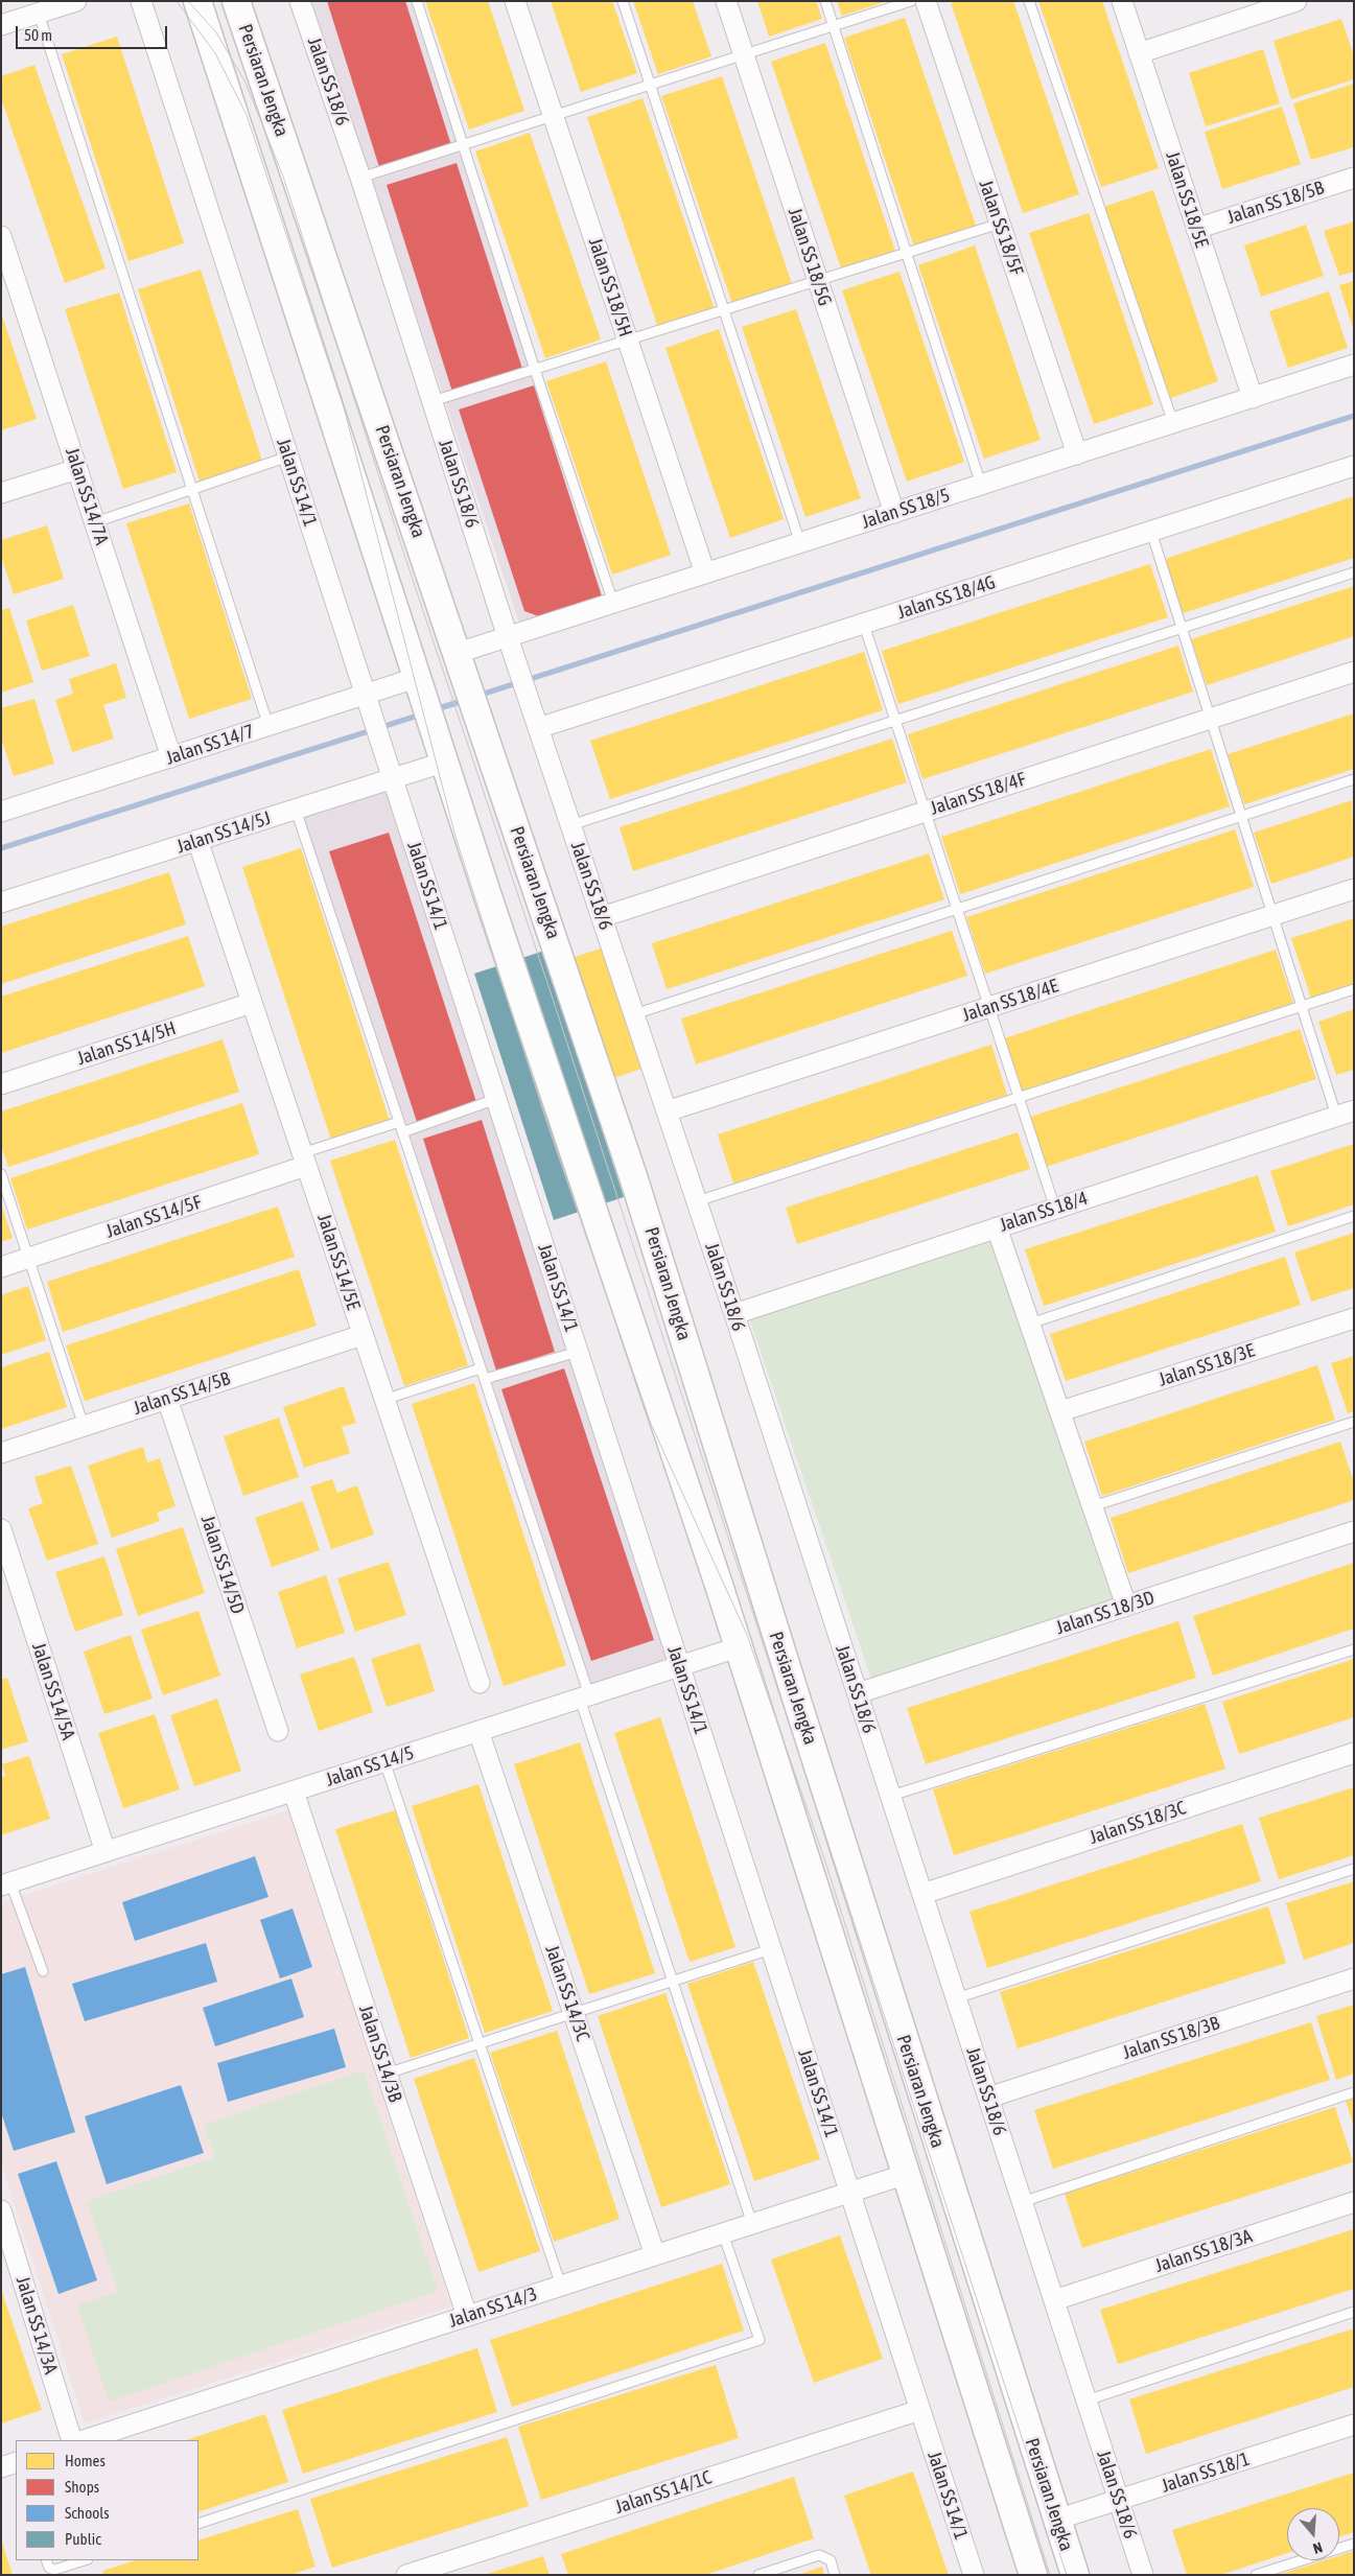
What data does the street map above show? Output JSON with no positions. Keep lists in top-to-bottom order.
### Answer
{
  "streets": {
    "main road": ["Persiaran Jengka"],
    "street": [
      "Jalan SS 18/6",
      "Jalan SS 18/5E",
      "Jalan SS 18/5B",
      "Jalan SS 18/5F",
      "Jalan SS 18/5G",
      "Jalan SS 18/5H",
      "Jalan SS 14/1",
      "Jalan SS 14/7A",
      "Jalan SS 18/5",
      "Jalan SS 18/4G",
      "Jalan SS 14/7",
      "Jalan SS 18/4F",
      "Jalan SS 14/5J",
      "Jalan SS 18/4E",
      "Jalan SS 14/5H",
      "Jalan SS 18/4",
      "Jalan SS 14/5F",
      "Jalan SS 14/5E",
      "Jalan SS 18/3E",
      "Jalan SS 14/5B",
      "Jalan SS 14/5D",
      "Jalan SS 18/3D",
      "Jalan SS 14/5A",
      "Jalan SS 14/5",
      "Jalan SS 18/3C",
      "Jalan SS 14/3C",
      "Jalan SS 18/3B",
      "Jalan SS 14/3B",
      "Jalan SS 18/3A",
      "Jalan SS 14/3",
      "Jalan SS 14/3A",
      "Jalan SS 18/1",
      "Jalan SS 14/1C"
    ]
  },
  "crossings": [
    ["Persiaran Jengka", "Jalan SS 18/5"],
    ["Persiaran Jengka", "Jalan SS 14/7"],
    ["Persiaran Jengka", "Jalan SS 14/5J"],
    ["Persiaran Jengka", "Jalan SS 14/5"],
    ["Persiaran Jengka", "Jalan SS 14/3"],
    ["Persiaran Jengka", "Jalan SS 18/1"],
    ["Jalan SS 18/6", "Jalan SS 18/5"],
    ["Jalan SS 18/6", "Jalan SS 18/4G"],
    ["Jalan SS 18/6", "Jalan SS 18/4F"],
    ["Jalan SS 18/6", "Jalan SS 18/4E"],
    ["Jalan SS 18/6", "Jalan SS 18/4"],
    ["Jalan SS 18/6", "Jalan SS 18/3D"],
    ["Jalan SS 18/6", "Jalan SS 18/3C"],
    ["Jalan SS 18/6", "Jalan SS 18/3B"],
    ["Jalan SS 18/6", "Jalan SS 18/3A"],
    ["Jalan SS 18/6", "Jalan SS 18/1"],
    ["Jalan SS 18/5E", "Jalan SS 18/5B"],
    ["Jalan SS 18/5E", "Jalan SS 18/5"],
    ["Jalan SS 18/5F", "Jalan SS 18/5"],
    ["Jalan SS 18/5G", "Jalan SS 18/5"],
    ["Jalan SS 18/5H", "Jalan SS 18/5"],
    ["Jalan SS 14/1", "Jalan SS 14/7"],
    ["Jalan SS 14/1", "Jalan SS 14/5J"],
    ["Jalan SS 14/1", "Jalan SS 14/5"],
    ["Jalan SS 14/1", "Jalan SS 14/3"],
    ["Jalan SS 14/1", "Jalan SS 14/1C"],
    ["Jalan SS 14/7A", "Jalan SS 14/7"],
    ["Jalan SS 14/5J", "Jalan SS 14/5E"],
    ["Jalan SS 14/5H", "Jalan SS 14/5E"],
    ["Jalan SS 14/5F", "Jalan SS 14/5E"],
    ["Jalan SS 14/5E", "Jalan SS 14/5B"],
    ["Jalan SS 14/5B", "Jalan SS 14/5D"],
    ["Jalan SS 14/5A", "Jalan SS 14/5"],
    ["Jalan SS 14/5", "Jalan SS 14/3C"],
    ["Jalan SS 14/5", "Jalan SS 14/3B"],
    ["Jalan SS 14/3C", "Jalan SS 14/3"],
    ["Jalan SS 14/3B", "Jalan SS 14/3"]
  ],
  "legend": [
    "Homes",
    "Shops",
    "Schools",
    "Public"
  ],
  "scale_bar": "50 m",
  "north": "bottom"
}
